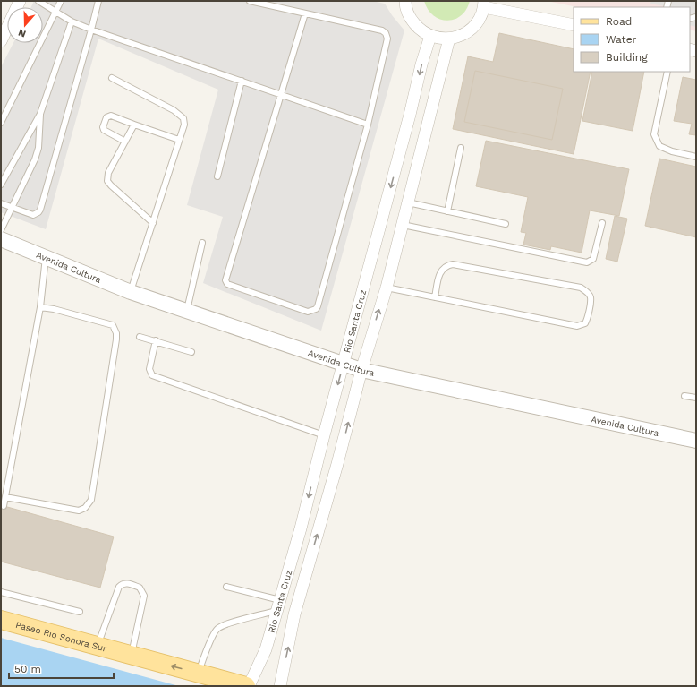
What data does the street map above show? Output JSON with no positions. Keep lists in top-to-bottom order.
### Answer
{
  "streets": {
    "main road": ["Paseo Rio Sonora Sur"],
    "street": ["Avenida Cultura", "Rio Santa Cruz"]
  },
  "crossings": [
    ["Avenida Cultura", "Rio Santa Cruz"]
  ],
  "legend": ["Road", "Water", "Building"],
  "scale_bar": "50 m",
  "north": "bottom"
}
